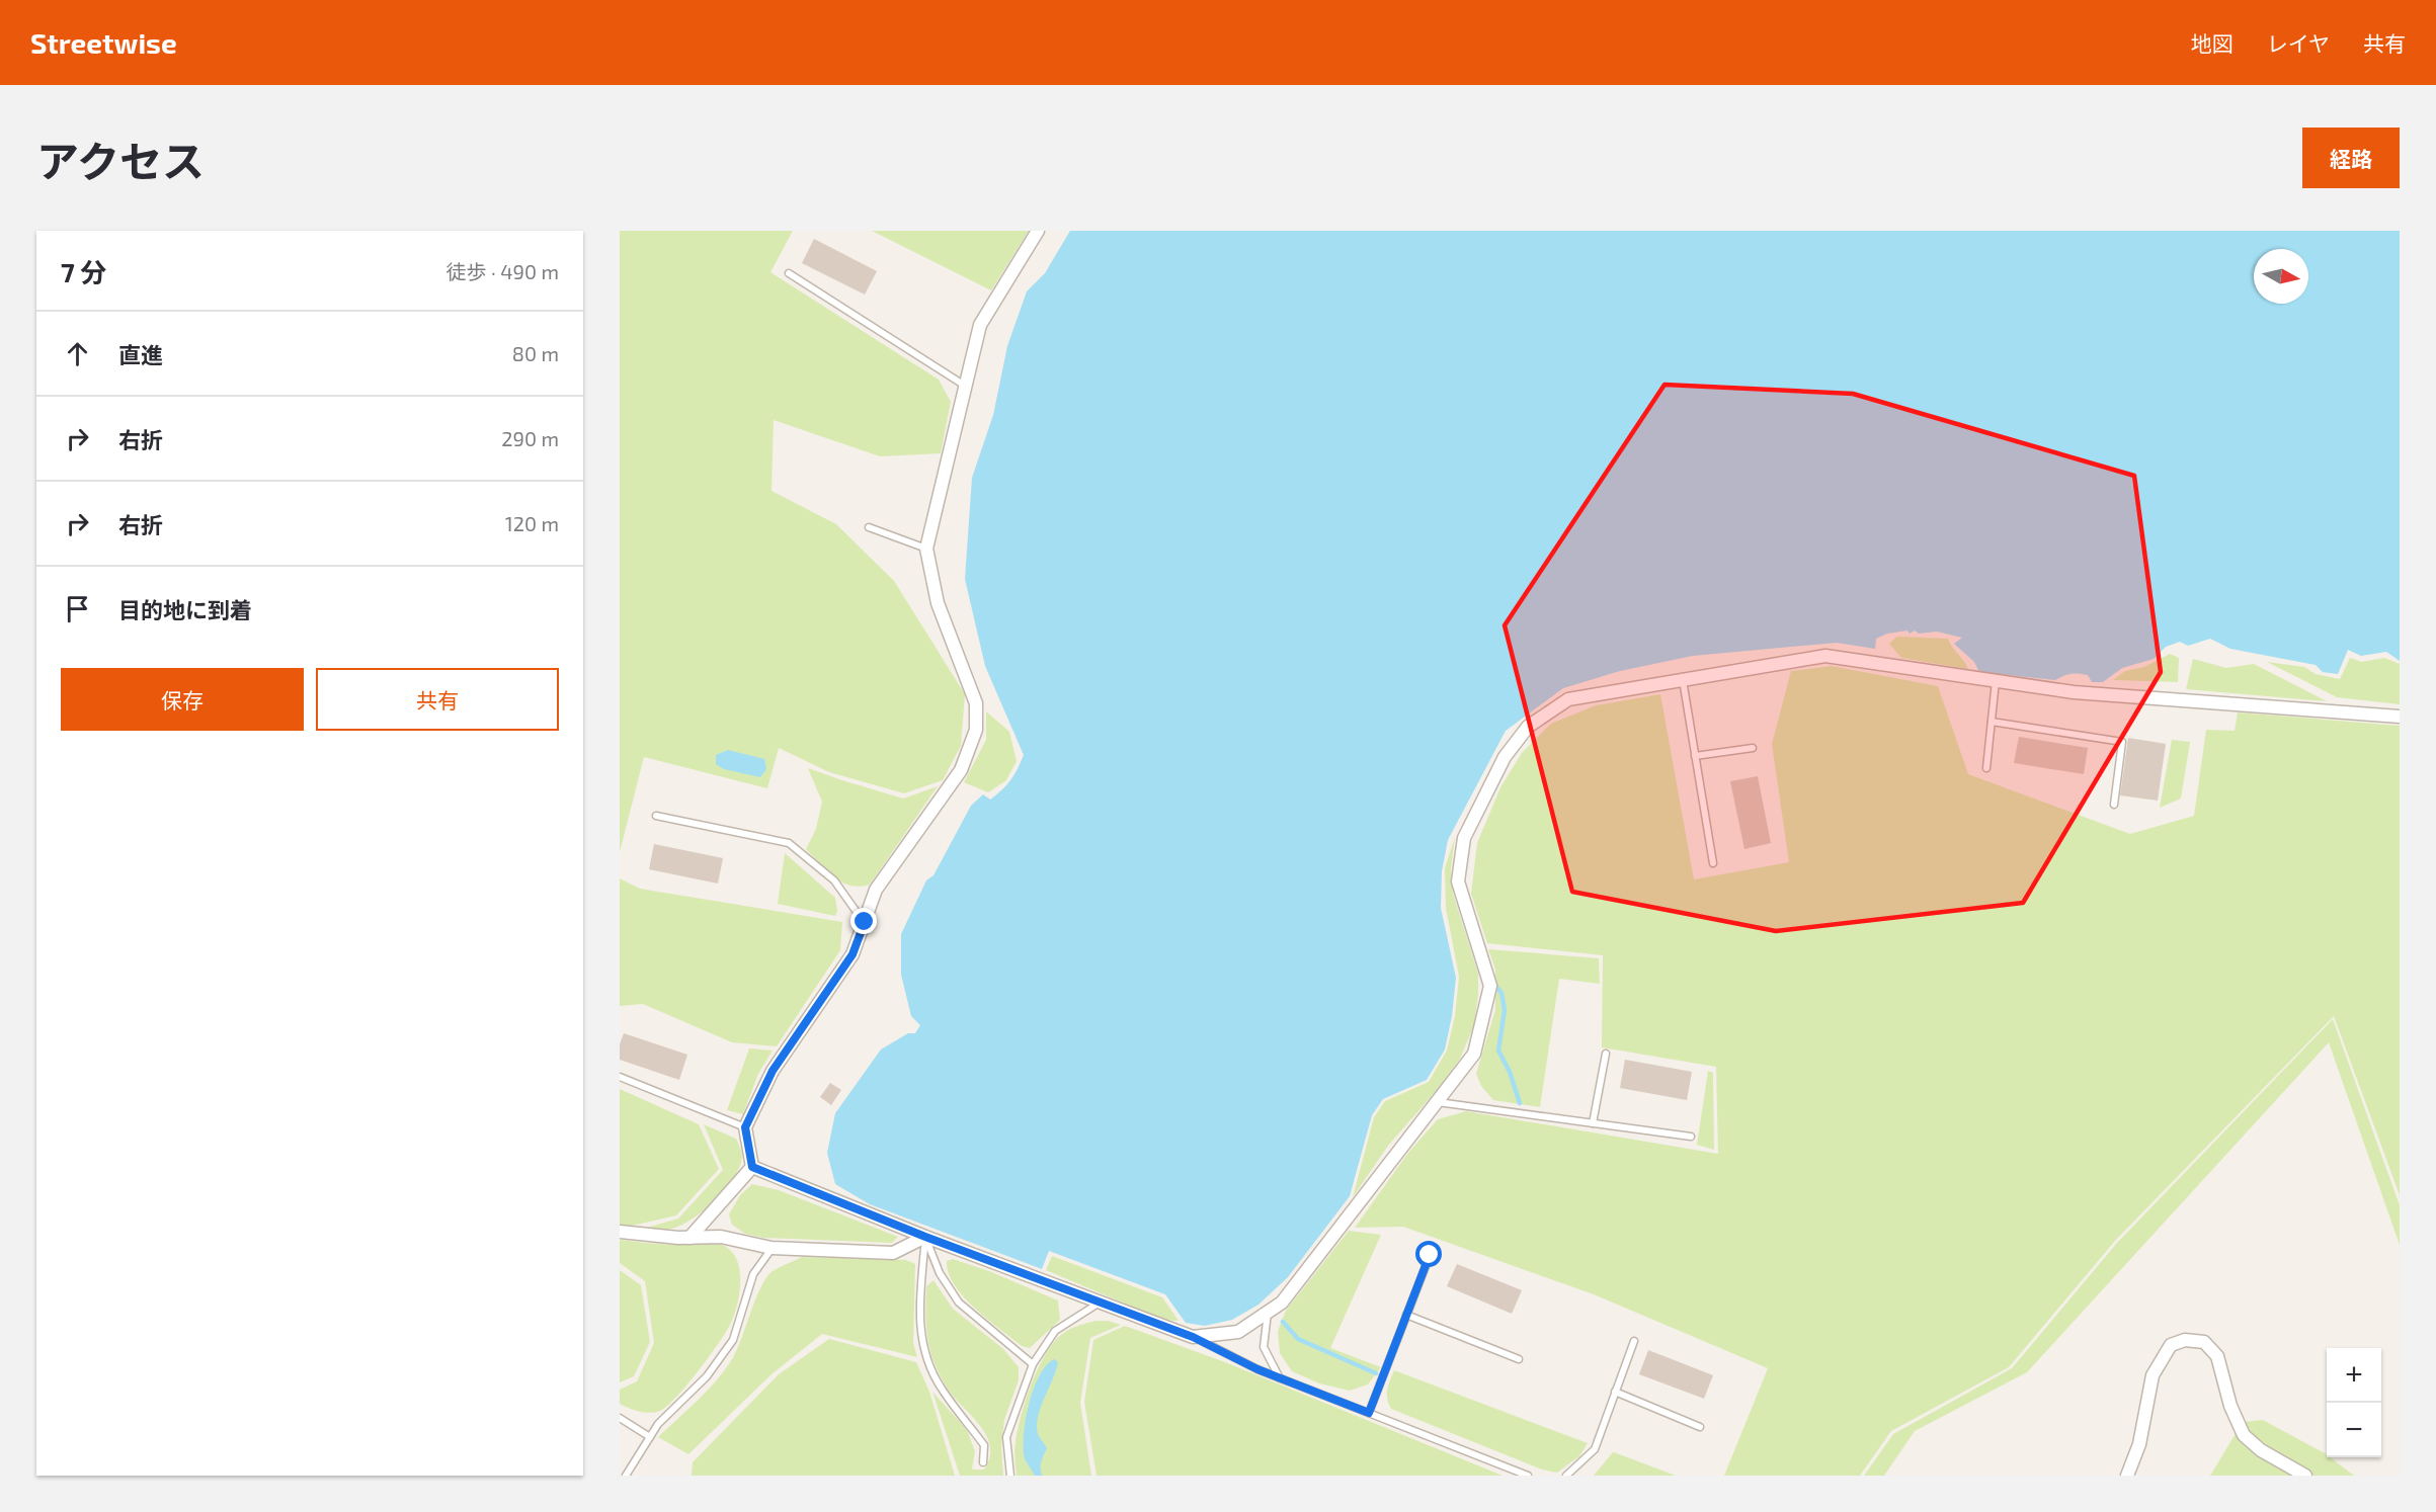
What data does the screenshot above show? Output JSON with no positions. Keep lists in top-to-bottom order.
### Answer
{
  "north": "right",
  "page": {
    "header": "Streetwise",
    "nav": ["地図", "レイヤ", "共有"],
    "title": "アクセス",
    "buttons": [
      "経路",
      ["保存", "共有"]
    ],
    "heading": ["7 分", "徒歩 · 490 m"],
    "list": [
      ["直進", "80 m"],
      ["右折", "290 m"],
      ["右折", "120 m"],
      "目的地に到着"
    ],
    "map_buttons": ["+", "−"]
  }
}
